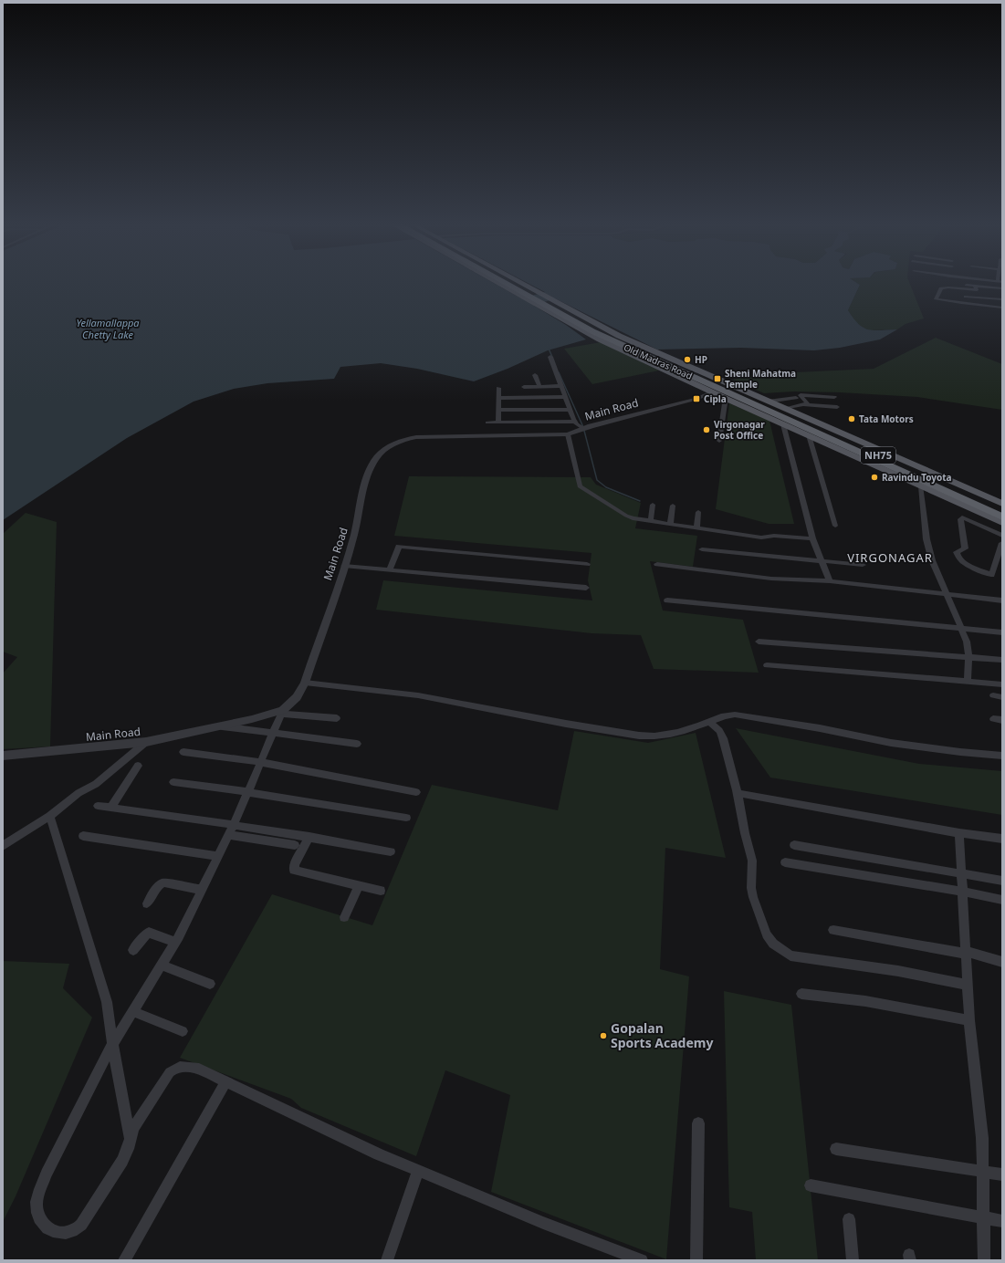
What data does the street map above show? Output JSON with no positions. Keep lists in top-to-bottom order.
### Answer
{
  "streets": {
    "highway": ["Old Madras Road", "NH75"],
    "street": ["Main Road"]
  },
  "crossings": [
    ["Old Madras Road", "NH75"]
  ],
  "districts": ["VIRGONAGAR"],
  "water": ["Yellamallappa Chetty Lake"],
  "places": {
    "other": [
      "HP",
      "Tata Motors",
      "Virgonagar Post Office",
      "Ravindu Toyota",
      "Gopalan Sports Academy"
    ],
    "transit": ["Sheni Mahatma Temple", "Cipla"]
  }
}
